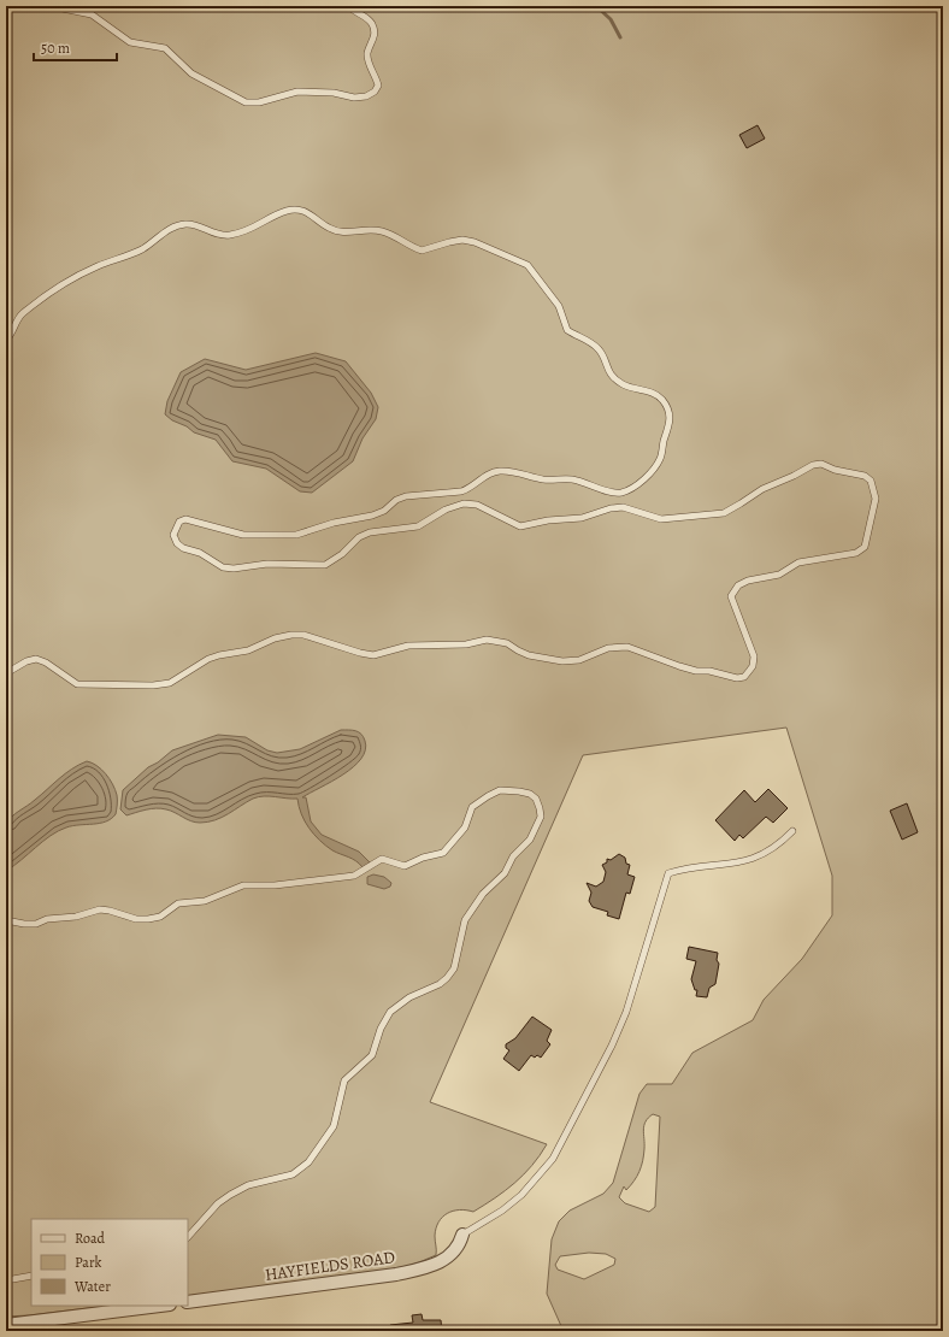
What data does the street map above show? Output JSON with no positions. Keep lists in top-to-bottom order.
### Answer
{
  "streets": {
    "street": ["HAYFIELDS ROAD"]
  },
  "legend": ["Road", "Park", "Water"],
  "scale_bar": "50 m"
}
